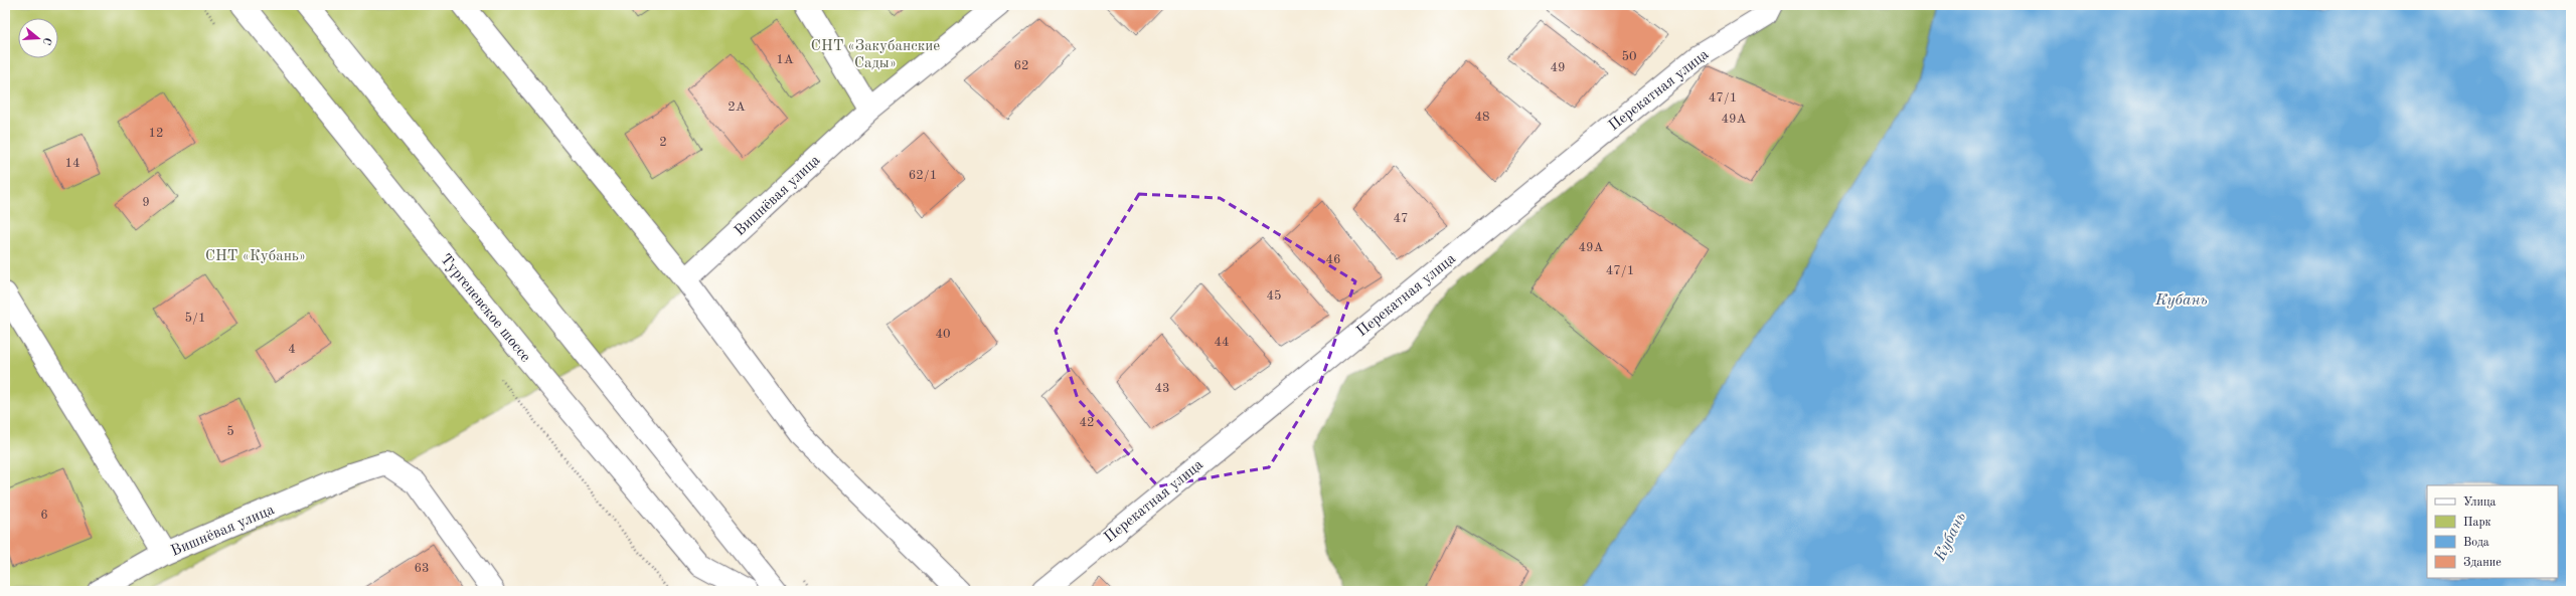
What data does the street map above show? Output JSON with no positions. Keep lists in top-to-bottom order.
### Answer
{
  "streets": {
    "main road": ["Перекатная улица", "Вишнёвая улица", "Тургеневское шоссе"]
  },
  "water": ["Кубань"],
  "parks": ["СНТ «Закубанские Сады»", "СНТ «Кубань»"],
  "house_numbers": [
    "50",
    "1А",
    "62",
    "49",
    "47/1",
    "2А",
    "48",
    "49А",
    "12",
    "2",
    "14",
    "62/1",
    "9",
    "47",
    "49А",
    "46",
    "47/1",
    "45",
    "5/1",
    "40",
    "44",
    "4",
    "43",
    "42",
    "5",
    "6",
    "63"
  ],
  "legend": [
    "Улица",
    "Парк",
    "Вода",
    "Здание"
  ],
  "north": "right"
}
